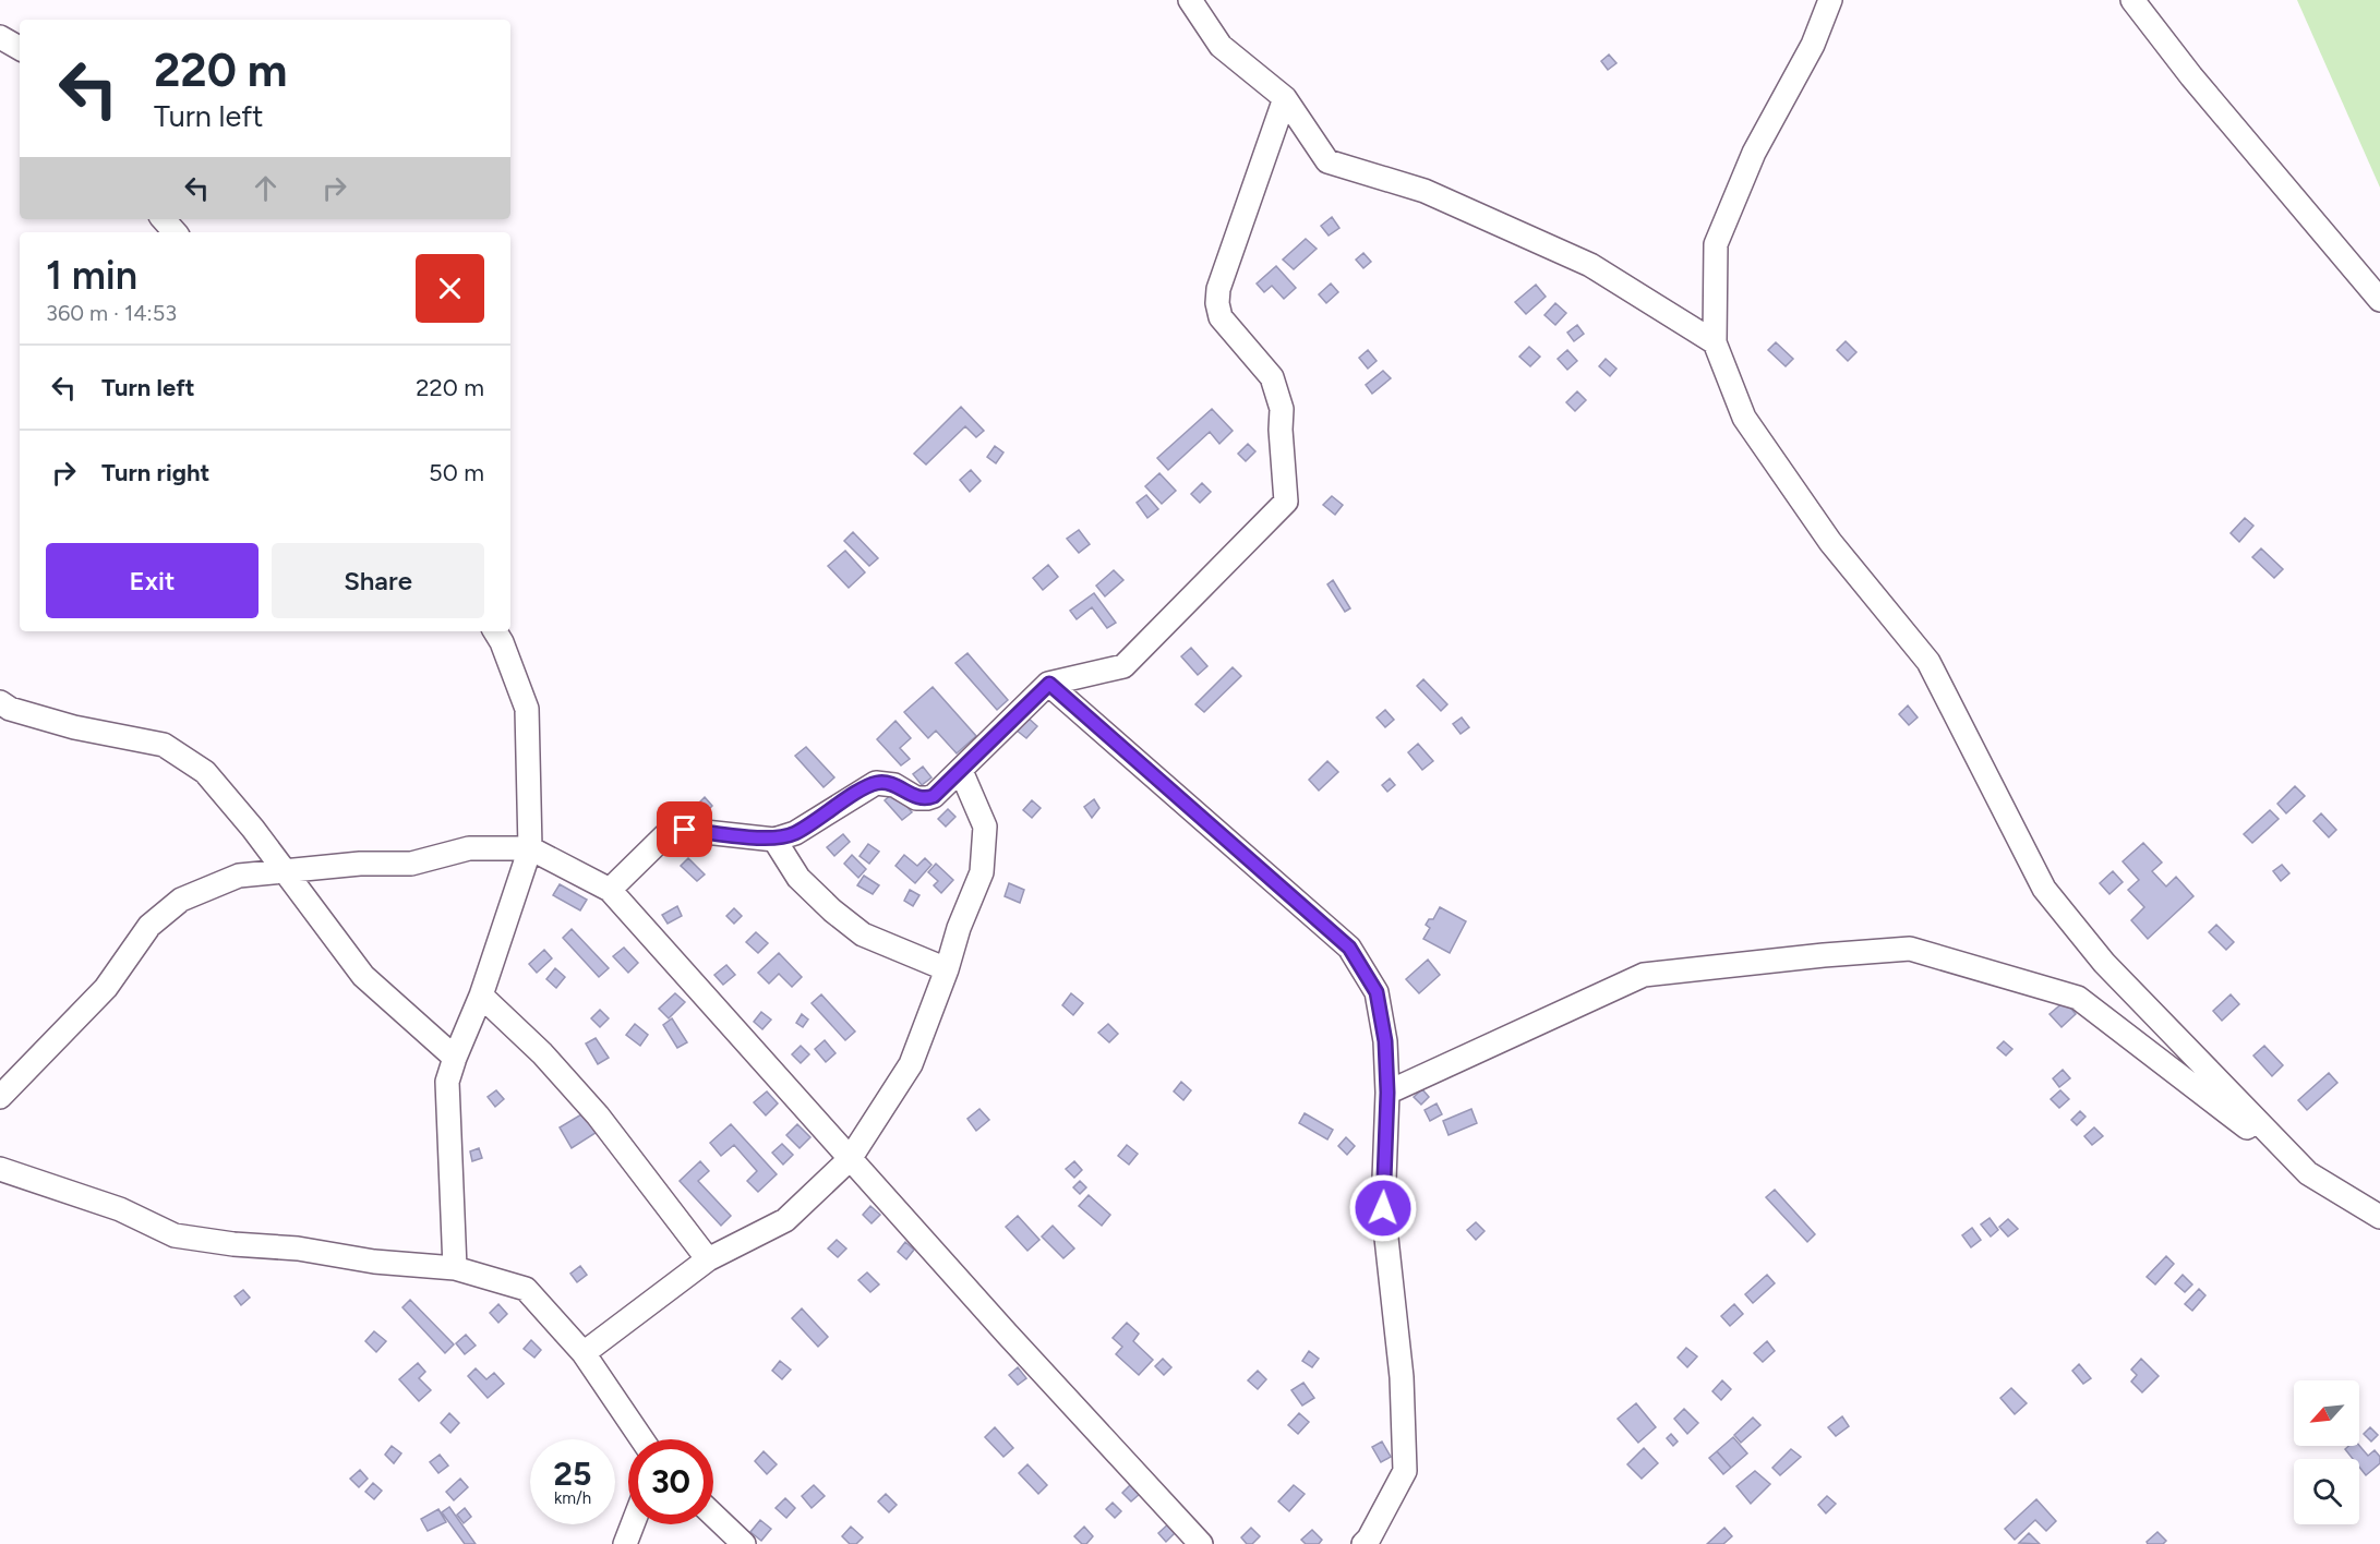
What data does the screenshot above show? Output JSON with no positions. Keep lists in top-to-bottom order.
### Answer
{
  "north": "bottom left",
  "page": {
    "turn": ["220 m", "Turn left"],
    "heading": ["1 min", "360 m · 14:53"],
    "list": [
      {
        "name": "Turn left",
        "value": "220 m"
      },
      {
        "name": "Turn right",
        "value": "50 m"
      }
    ],
    "buttons": ["Exit", "Share"],
    "speed": "25 km/h",
    "limit": "30"
  }
}
